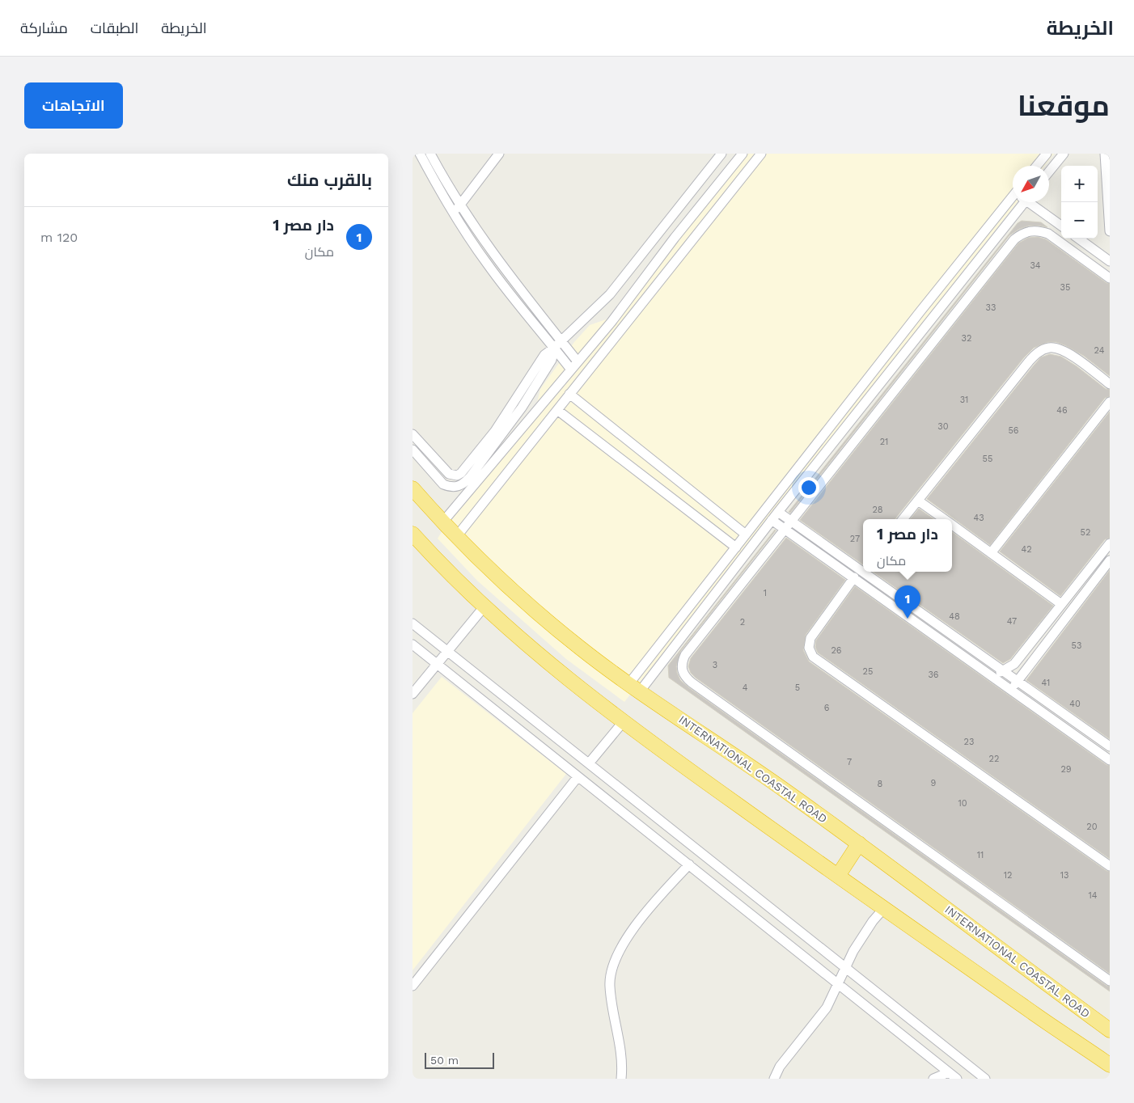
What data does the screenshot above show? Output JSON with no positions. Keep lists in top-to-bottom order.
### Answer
{
  "streets": {
    "highway": ["INTERNATIONAL COASTAL ROAD"]
  },
  "house_numbers": [
    "34",
    "35",
    "33",
    "32",
    "24",
    "31",
    "46",
    "30",
    "56",
    "21",
    "55",
    "28",
    "43",
    "52",
    "27",
    "42",
    "1",
    "48",
    "47",
    "2",
    "53",
    "26",
    "3",
    "25",
    "36",
    "41",
    "4",
    "5",
    "40",
    "6",
    "23",
    "22",
    "7",
    "29",
    "9",
    "8",
    "10",
    "20",
    "11",
    "12",
    "13",
    "14"
  ],
  "scale_bar": "50 m",
  "north": "bottom left",
  "page": {
    "header": "الخريطة",
    "nav": ["الخريطة", "الطبقات", "مشاركة"],
    "title": "موقعنا",
    "buttons": "الاتجاهات",
    "heading": "بالقرب منك",
    "map_buttons": ["+", "−"],
    "list": [
      {
        "mark": "1",
        "name": "دار مصر 1",
        "note": "مكان",
        "value": "120 m"
      }
    ],
    "popup": ["دار مصر 1", "مكان"],
    "pins": "1",
    "scale": "50 m"
  }
}
